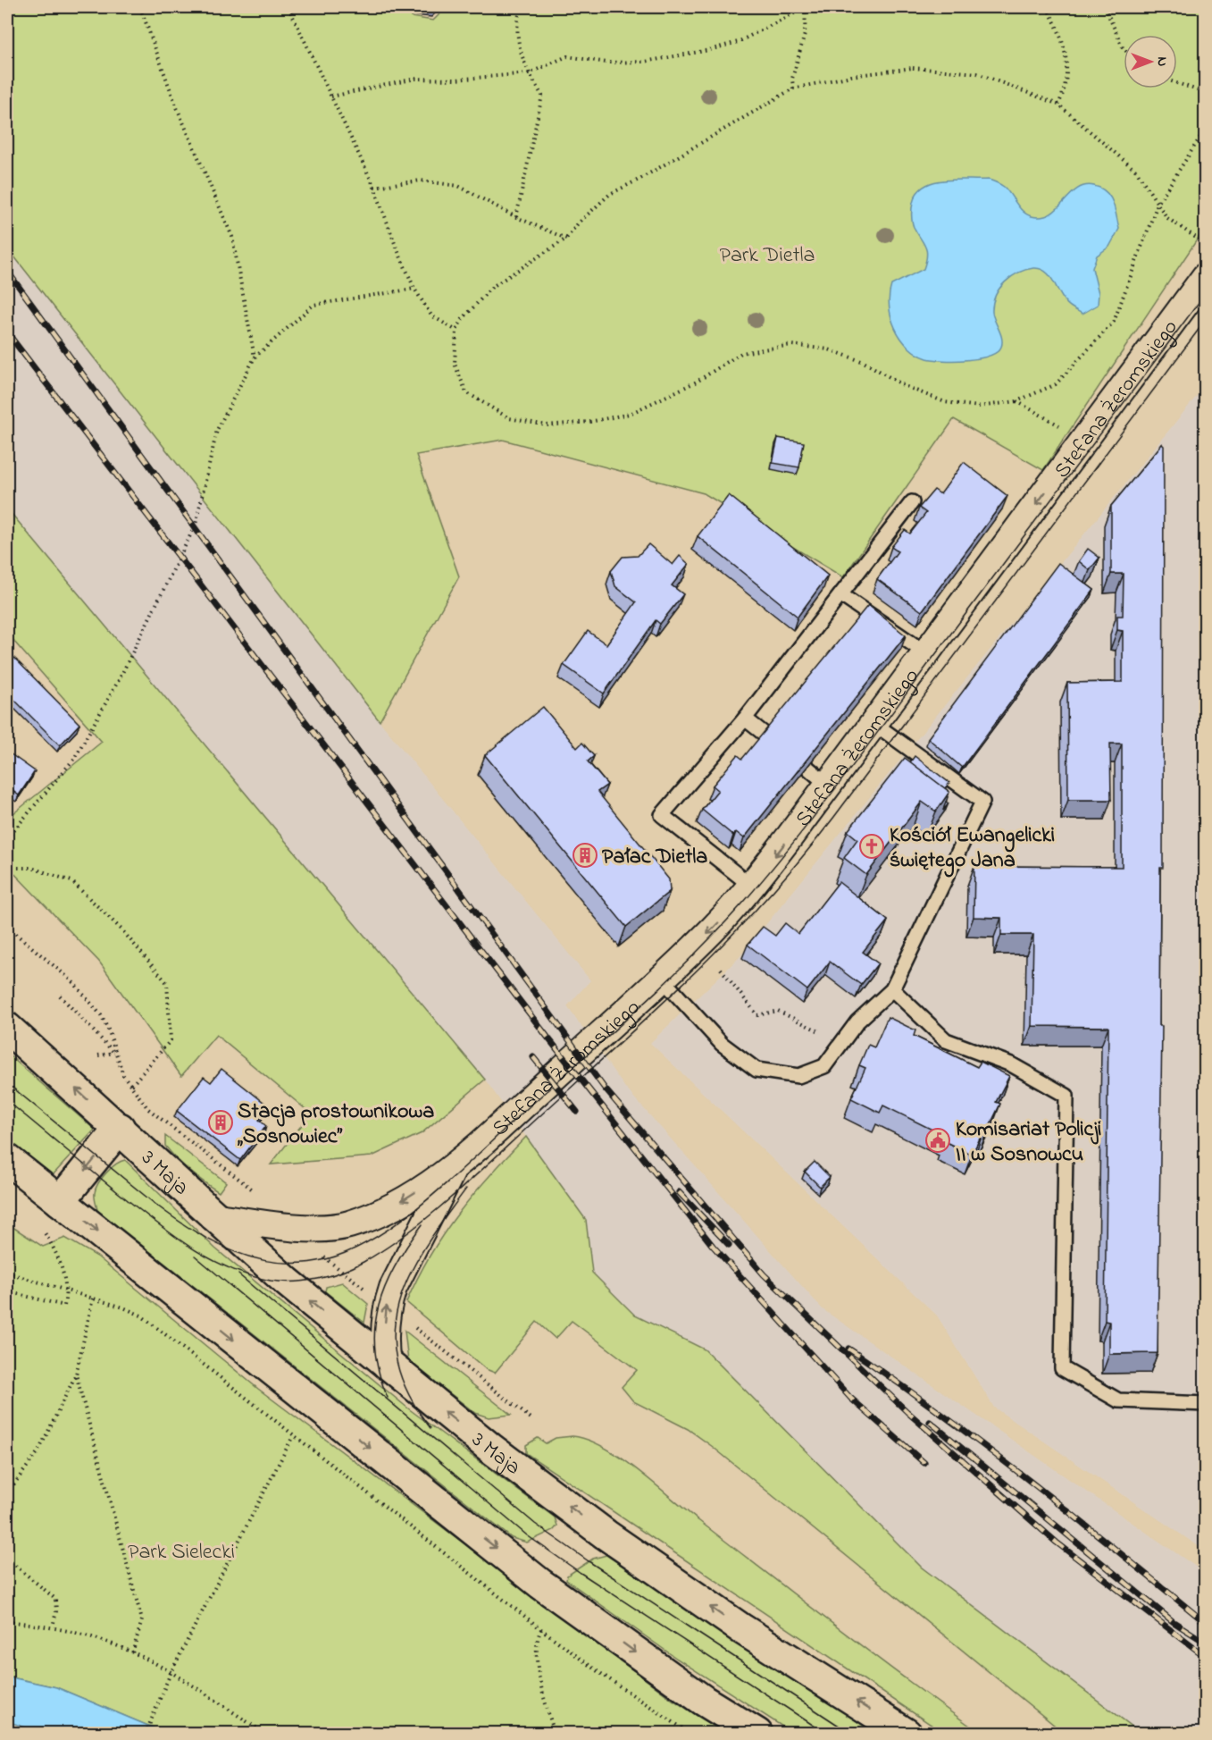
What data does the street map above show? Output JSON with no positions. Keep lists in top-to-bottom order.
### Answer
{
  "streets": {
    "main road": ["3 Maja"],
    "street": ["Stefana Żeromskiego"]
  },
  "crossings": [
    ["Stefana Żeromskiego", "3 Maja"]
  ],
  "parks": ["Park Dietla", "Park Sielecki"],
  "places": {
    "church": ["Kościół Ewangelicki świętego Jana"],
    "building": ["Pałac Dietla", "Stacja prostownikowa „Sosnowiec”"],
    "public building": ["Komisariat Policji II w Sosnowcu"]
  },
  "north": "right"
}
